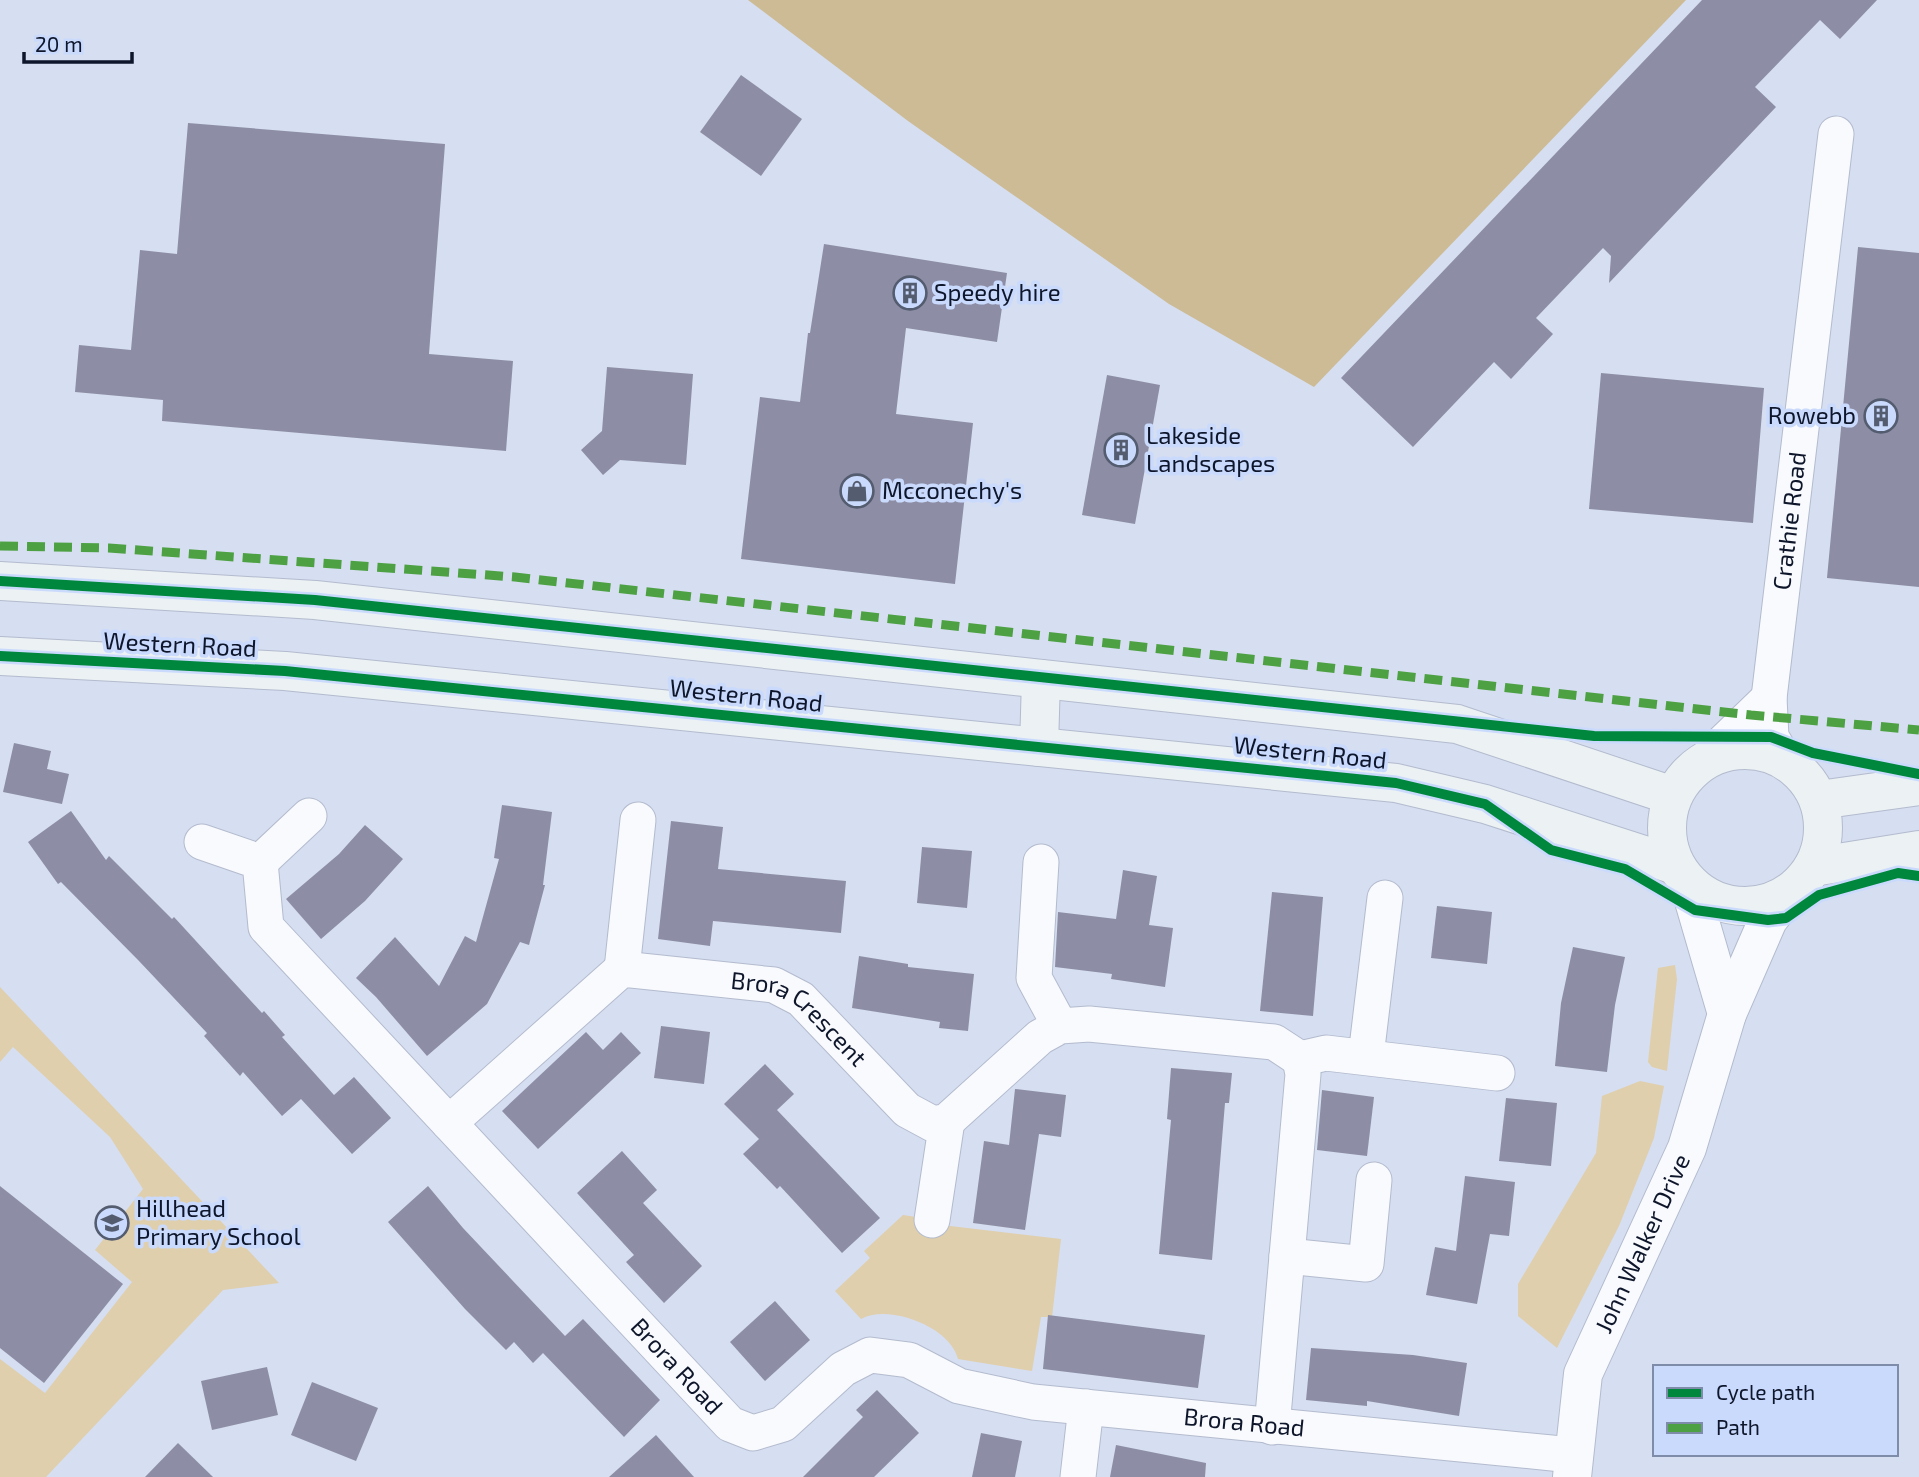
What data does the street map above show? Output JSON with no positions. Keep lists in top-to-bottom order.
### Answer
{
  "streets": {
    "main road": ["Western Road"],
    "street": [
      "Crathie Road",
      "Brora Crescent",
      "John Walker Drive",
      "Brora Road"
    ]
  },
  "crossings": [
    ["Crathie Road", "Western Road"],
    ["Crathie Road", "John Walker Drive"],
    ["Western Road", "John Walker Drive"],
    ["John Walker Drive", "Brora Road"]
  ],
  "places": {
    "building": ["Speedy hire", "Rowebb", "Lakeside Landscapes"],
    "shop": ["Mcconechy's"],
    "school or university": ["Hillhead Primary School"]
  },
  "legend": ["Cycle path", "Path"],
  "scale_bar": "20 m"
}
